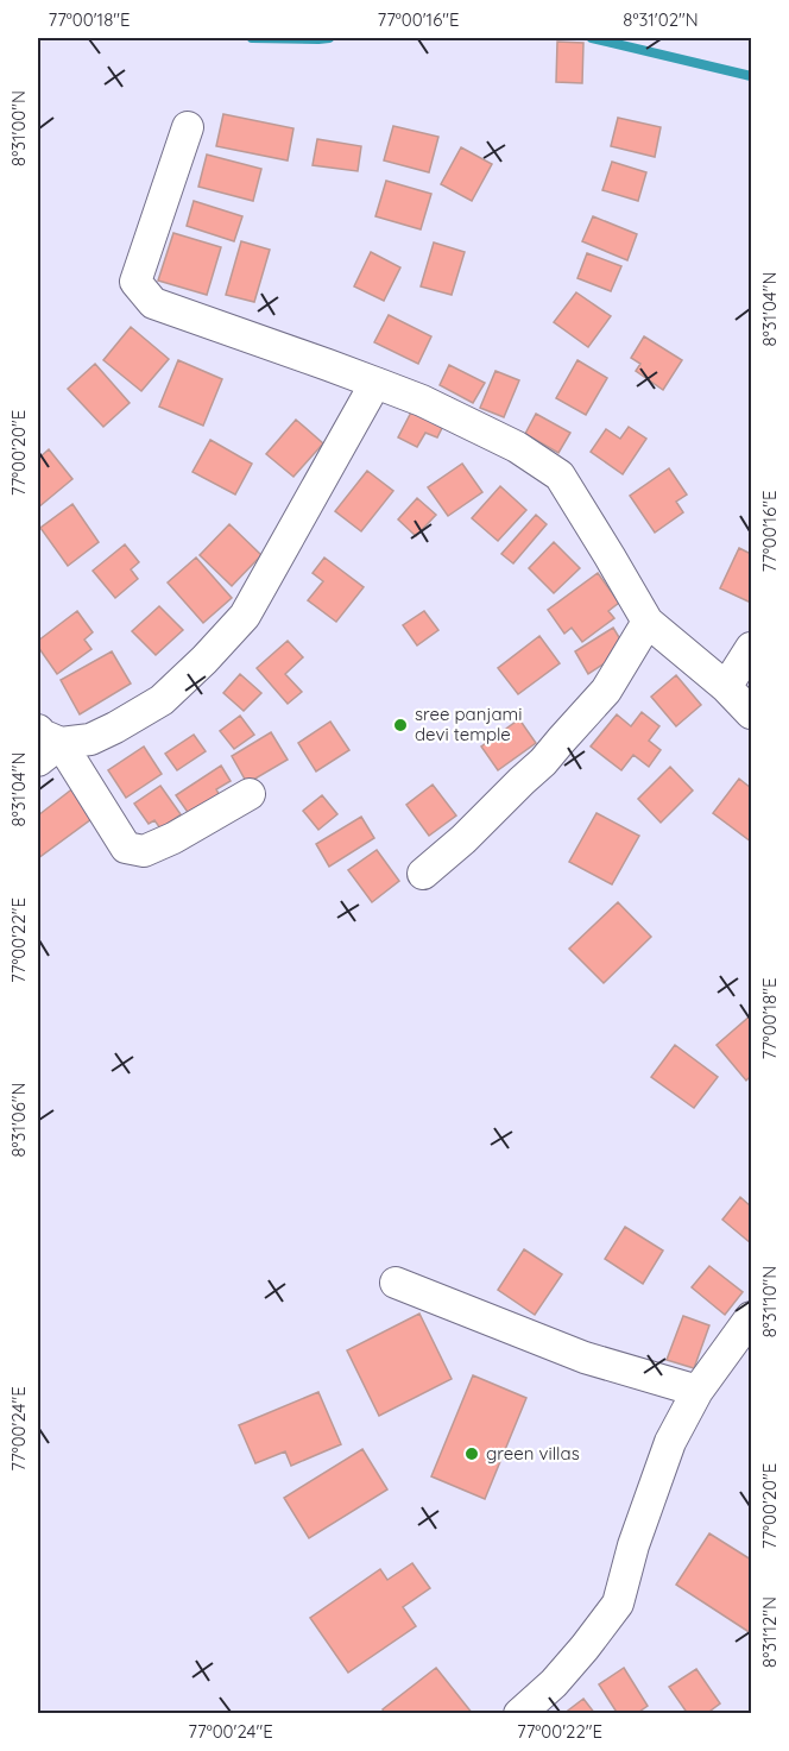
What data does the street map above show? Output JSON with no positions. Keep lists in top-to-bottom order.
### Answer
{
  "places": ["sree panjami devi temple", "green villas"],
  "coordinates": [
    "77°00'18\"E",
    "77°00'16\"E",
    "8°31'02\"N",
    "8°31'00\"N",
    "8°31'04\"N",
    "77°00'20\"E",
    "77°00'22\"E",
    "8°31'06\"N",
    "8°31'10\"N",
    "77°00'24\"E",
    "8°31'12\"N"
  ]
}
